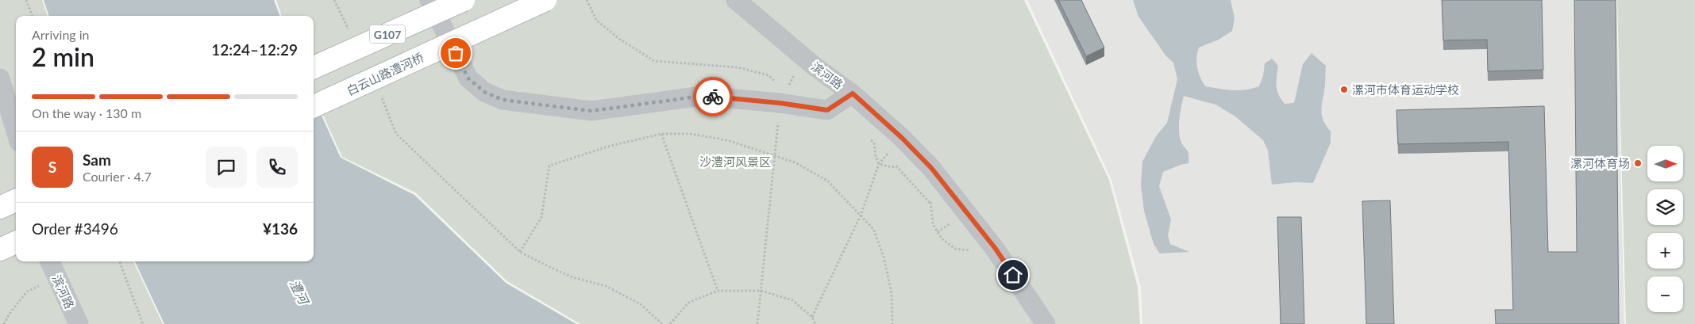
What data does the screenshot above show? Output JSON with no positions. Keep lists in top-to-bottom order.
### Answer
{
  "streets": {
    "highway": ["G107", "白云山路澧河桥"],
    "street": ["滨河路"]
  },
  "water": ["澧河"],
  "parks": ["沙澧河风景区"],
  "places": ["漯河市体育运动学校", "漯河体育场"],
  "north": "right",
  "page": {
    "heading": ["2 min", "Arriving in", "12:24–12:29"],
    "panel": [
      "Sam",
      "Courier · 4.7",
      "Order #3496",
      "¥136"
    ],
    "bar": "On the way · 130 m",
    "map_buttons": ["+", "−"],
    "round": "S"
  }
}
